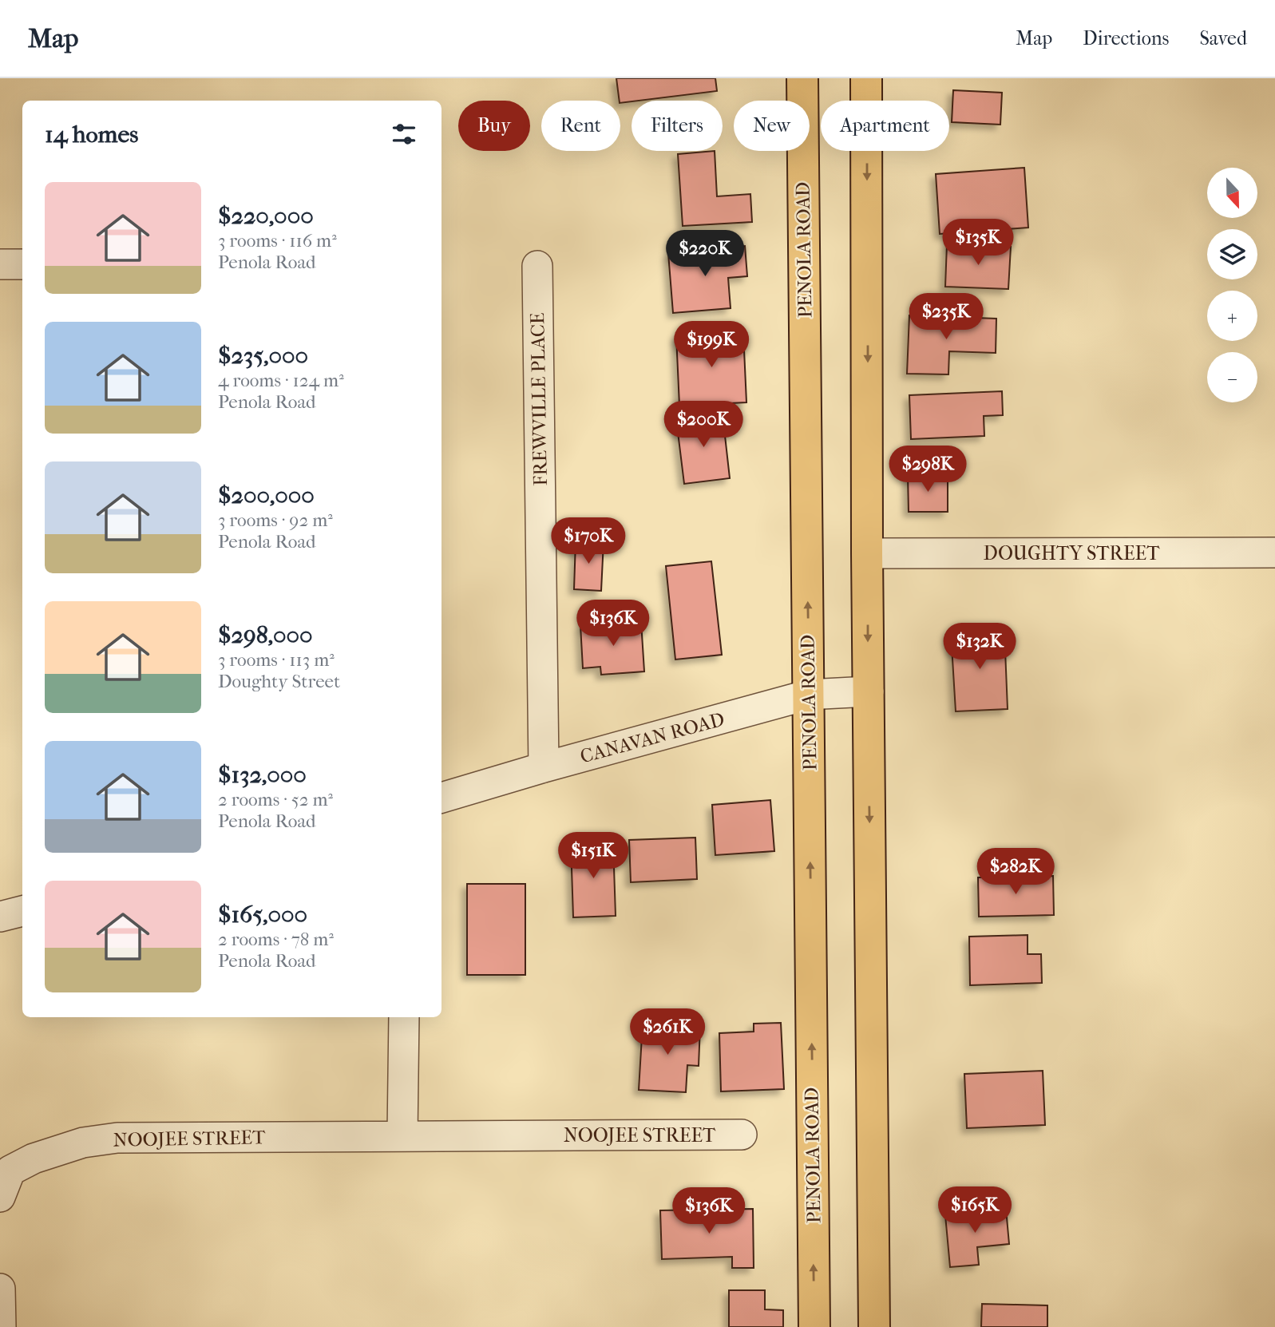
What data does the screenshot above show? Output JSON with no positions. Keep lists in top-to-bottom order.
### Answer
{
  "streets": {
    "highway": ["PENOLA ROAD"],
    "street": [
      "FREWVILLE PLACE",
      "DOUGHTY STREET",
      "CANAVAN ROAD",
      "NOOJEE STREET"
    ]
  },
  "crossings": [
    ["PENOLA ROAD", "CANAVAN ROAD"],
    ["FREWVILLE PLACE", "CANAVAN ROAD"]
  ],
  "north": "bottom",
  "page": {
    "header": "Map",
    "nav": ["Map", "Directions", "Saved"],
    "chip": [
      "Buy",
      "Rent",
      "Filters",
      "New",
      "Apartment"
    ],
    "heading": "14 homes",
    "map_buttons": ["+", "−"],
    "list": [
      {
        "name": "$220,000",
        "note": "3 rooms · 116 m² · Penola Road"
      },
      {
        "name": "$235,000",
        "note": "4 rooms · 124 m² · Penola Road"
      },
      {
        "name": "$200,000",
        "note": "3 rooms · 92 m² · Penola Road"
      },
      {
        "name": "$298,000",
        "note": "3 rooms · 113 m² · Doughty Street"
      },
      {
        "name": "$132,000",
        "note": "2 rooms · 52 m² · Penola Road"
      },
      {
        "name": "$165,000",
        "note": "2 rooms · 78 m² · Penola Road"
      }
    ],
    "price": [
      "$135K",
      "$220K",
      "$235K",
      "$199K",
      "$200K",
      "$298K",
      "$170K",
      "$136K",
      "$132K",
      "$151K",
      "$282K",
      "$261K",
      "$165K",
      "$136K"
    ]
  }
}
